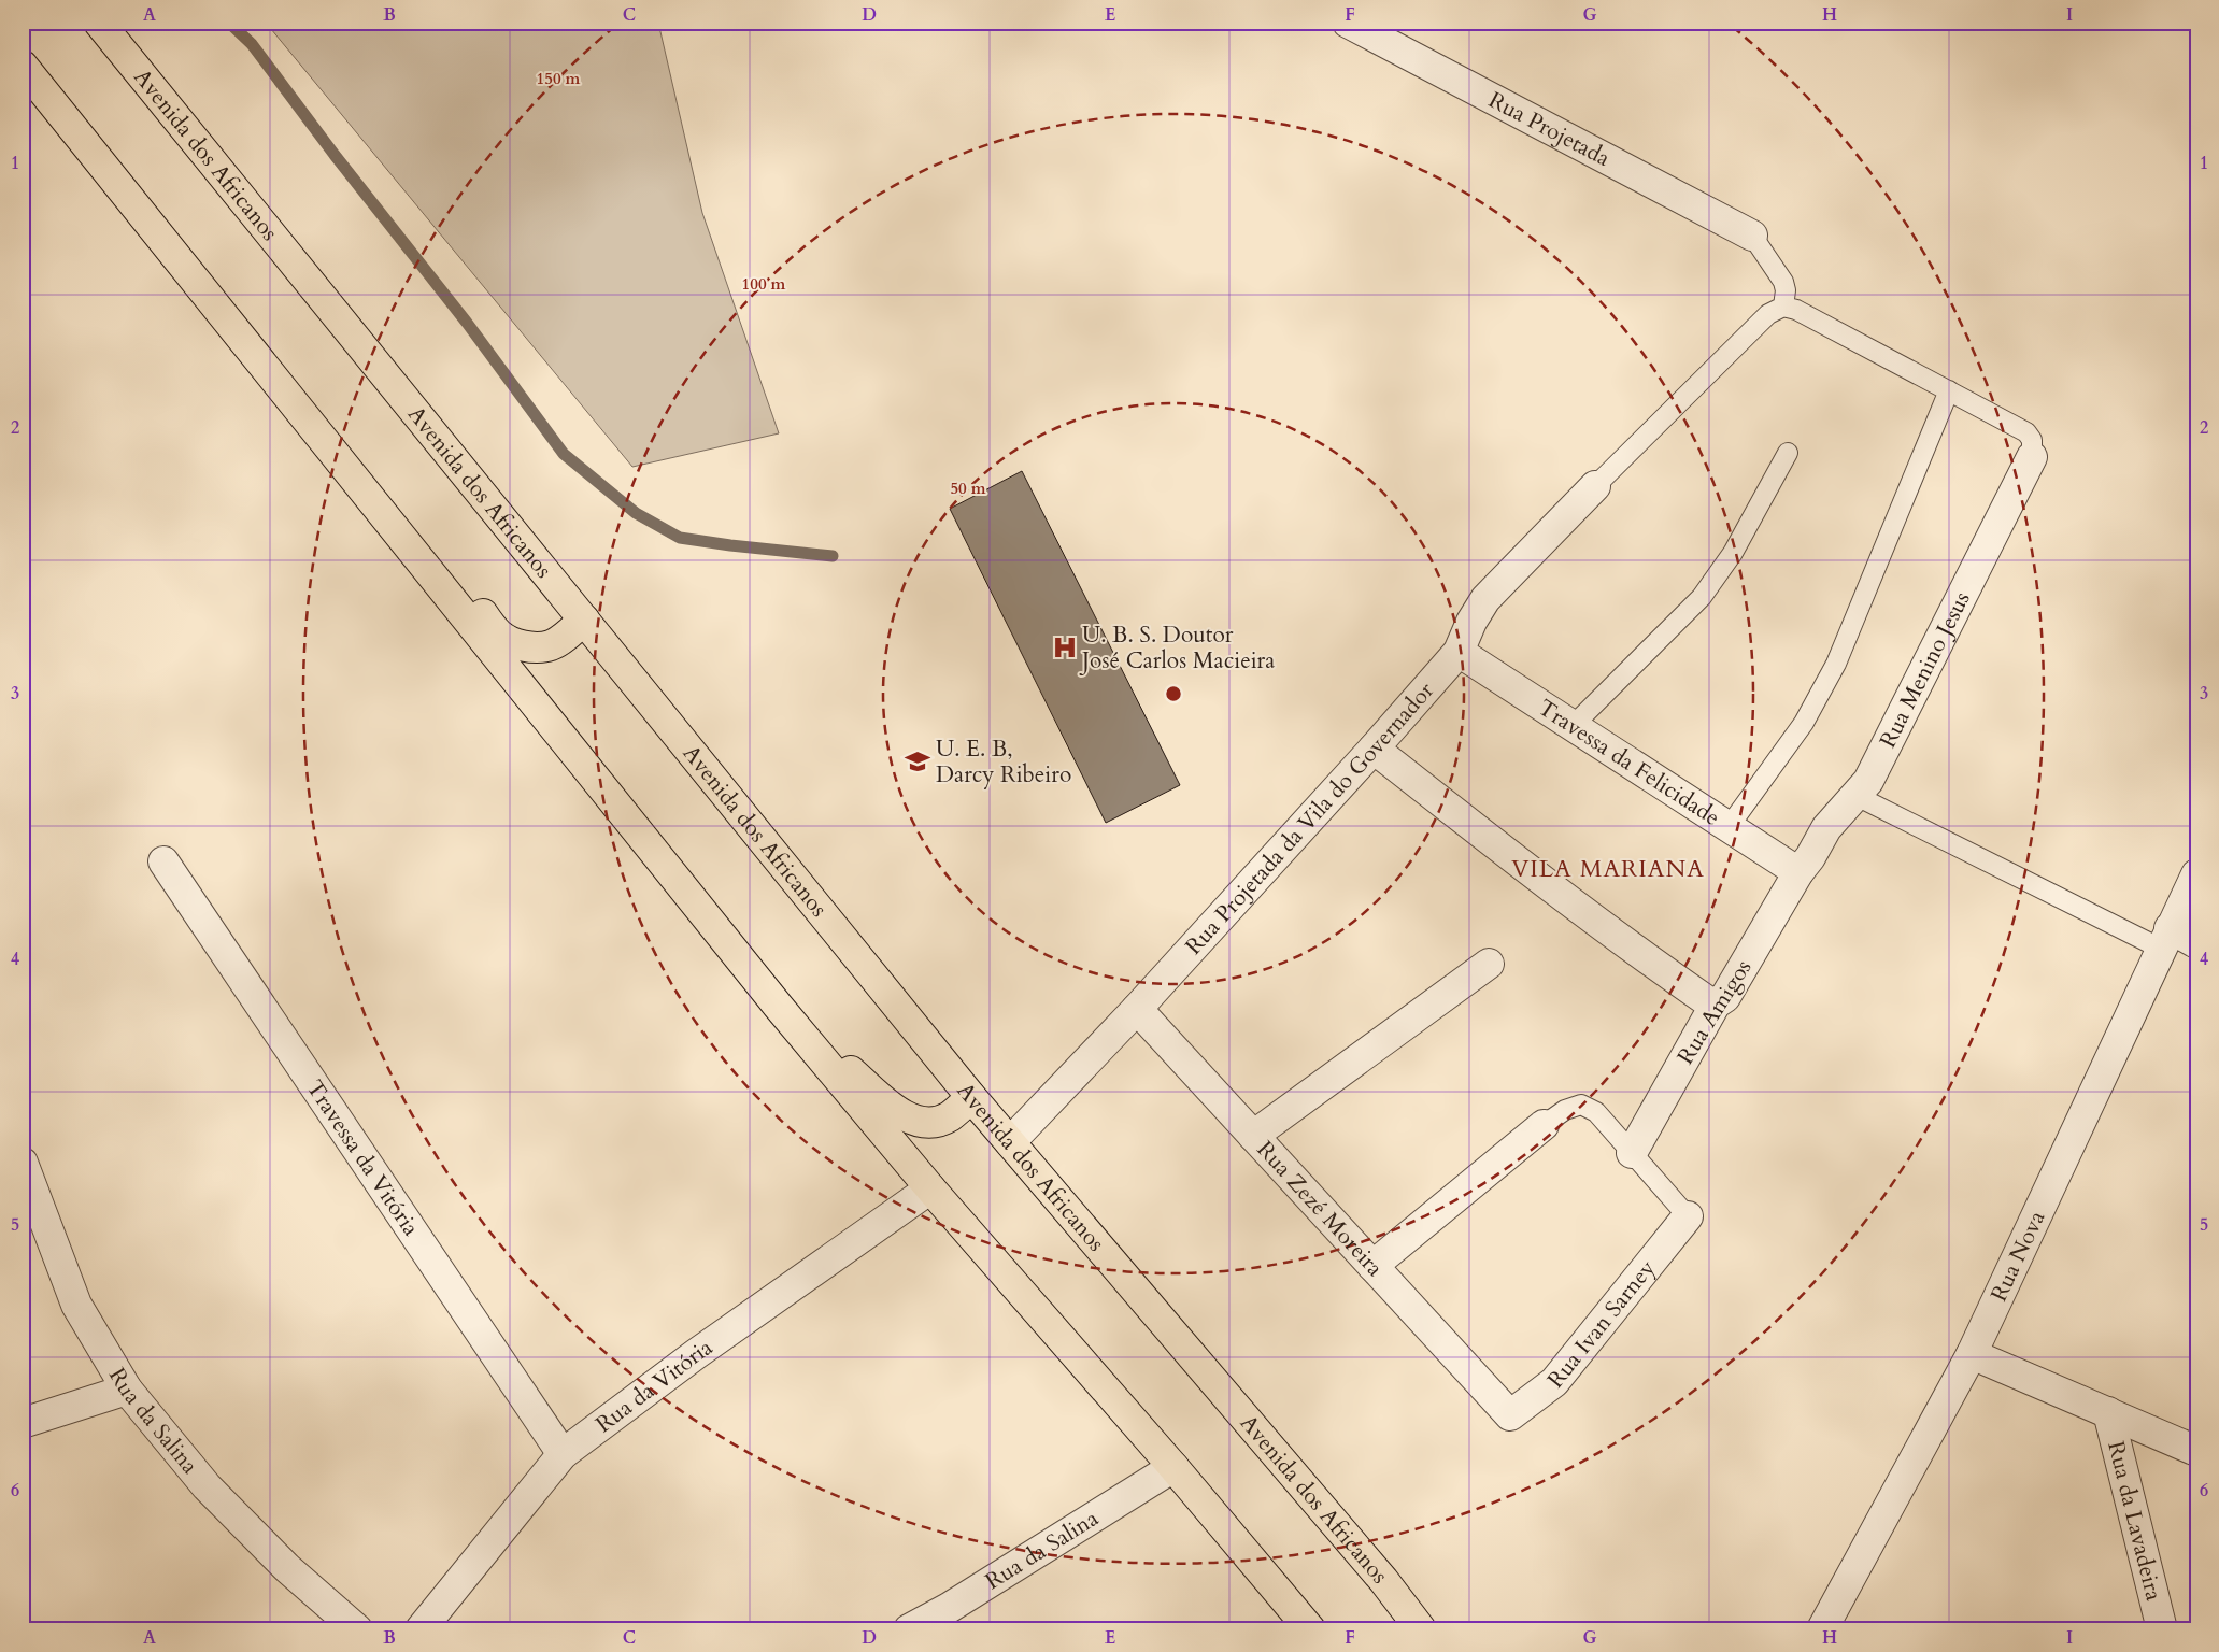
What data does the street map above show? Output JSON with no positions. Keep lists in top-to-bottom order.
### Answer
{
  "streets": {
    "main road": ["Avenida dos Africanos"],
    "street": [
      "Rua Projetada",
      "Rua Menino Jesus",
      "Travessa da Felicidade",
      "Rua Projetada da Vila do Governador",
      "Rua Amigos",
      "Travessa da Vitória",
      "Rua Zezé Moreira",
      "Rua Nova",
      "Rua Ivan Sarney",
      "Rua da Vitória",
      "Rua da Salina",
      "Rua da Lavadeira"
    ]
  },
  "crossings": [
    ["Avenida dos Africanos", "Rua Projetada da Vila do Governador"],
    ["Rua Menino Jesus", "Travessa da Felicidade"],
    ["Rua Menino Jesus", "Rua Amigos"],
    ["Travessa da Felicidade", "Rua Projetada da Vila do Governador"],
    ["Travessa da Felicidade", "Rua Amigos"],
    ["Rua Projetada da Vila do Governador", "Rua Zezé Moreira"],
    ["Travessa da Vitória", "Rua da Vitória"],
    ["Rua Zezé Moreira", "Rua Ivan Sarney"]
  ],
  "districts": ["VILA MARIANA"],
  "places": {
    "hospital": ["U. B. S. Doutor José Carlos Macieira"],
    "school or university": ["U. E. B, Darcy Ribeiro"]
  },
  "grid": {
    "columns": [
      "A",
      "B",
      "C",
      "D",
      "E",
      "F",
      "G",
      "H",
      "I"
    ],
    "rows": [
      "1",
      "2",
      "3",
      "4",
      "5",
      "6"
    ]
  },
  "rings": ["150 m", "100 m", "50 m"]
}
